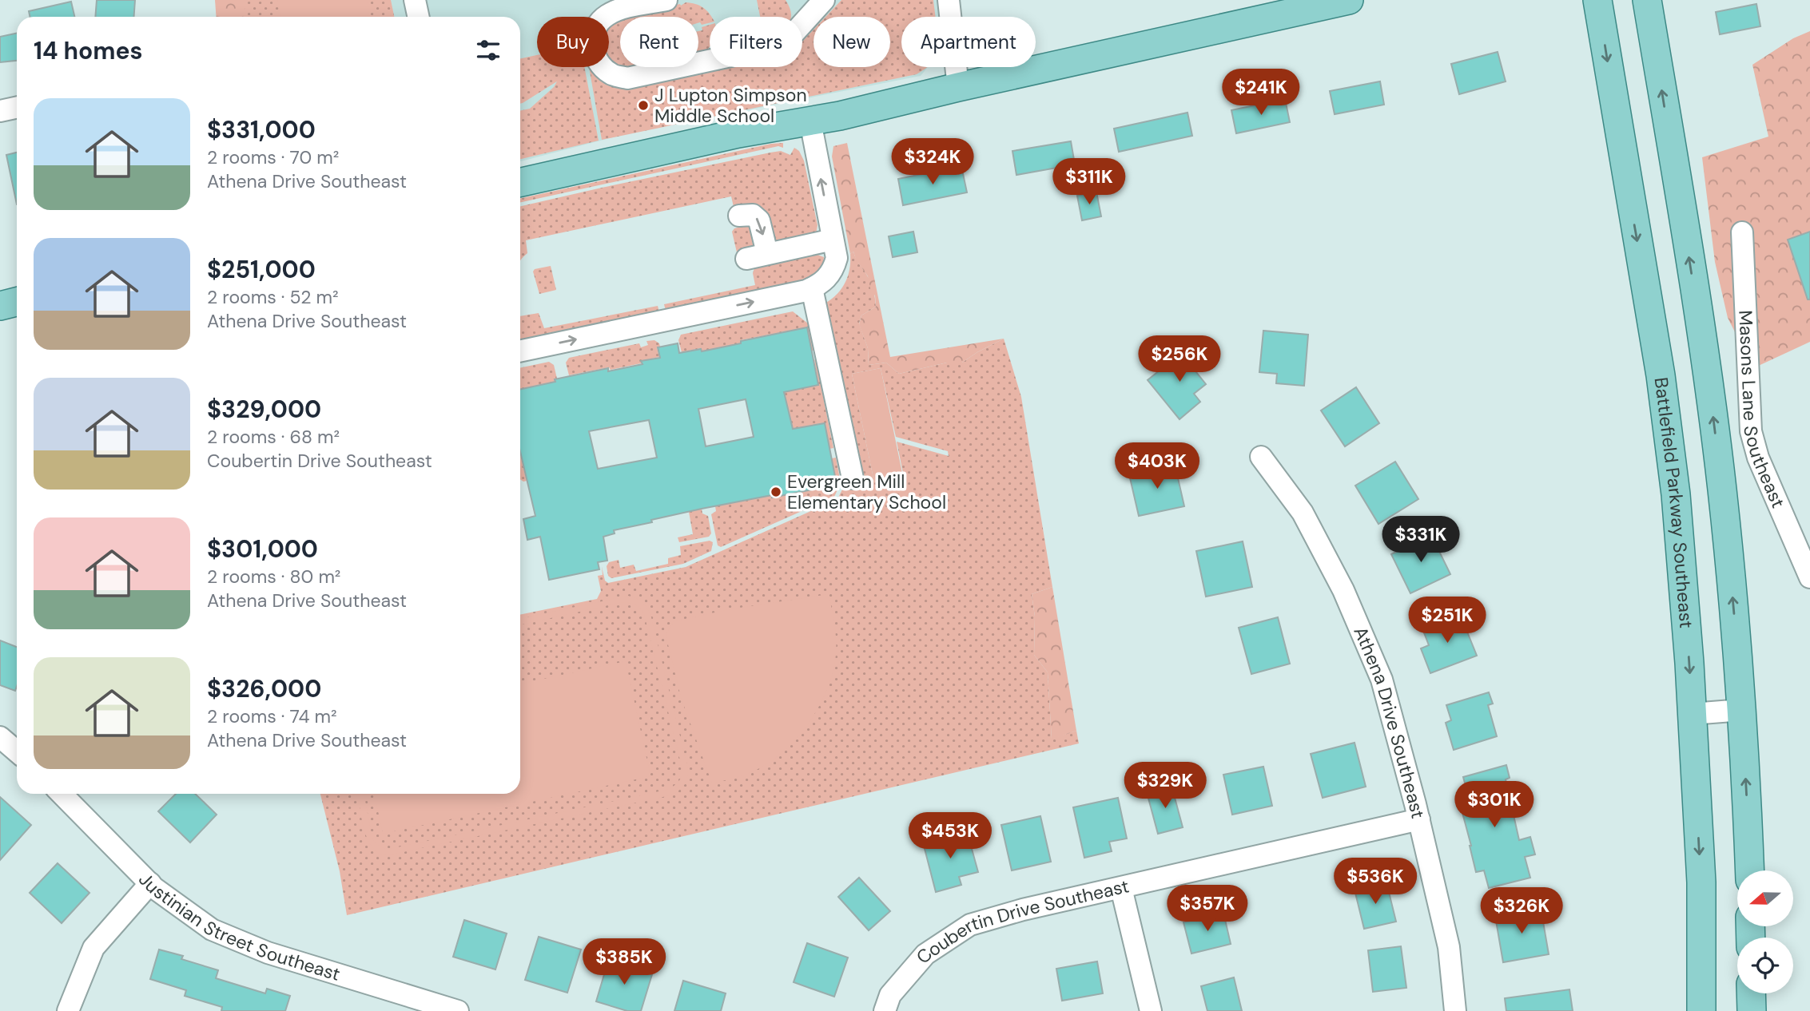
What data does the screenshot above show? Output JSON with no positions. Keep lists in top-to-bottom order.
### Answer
{
  "streets": {
    "main road": ["Battlefield Parkway Southeast"],
    "street": [
      "Masons Lane Southeast",
      "Athena Drive Southeast",
      "Justinian Street Southeast",
      "Coubertin Drive Southeast"
    ]
  },
  "crossings": [
    ["Athena Drive Southeast", "Coubertin Drive Southeast"]
  ],
  "places": ["J Lupton Simpson Middle School", "Evergreen Mill Elementary School"],
  "north": "left",
  "page": {
    "chip": [
      "Buy",
      "Rent",
      "Filters",
      "New",
      "Apartment"
    ],
    "heading": "14 homes",
    "price": [
      "$241K",
      "$324K",
      "$311K",
      "$256K",
      "$403K",
      "$331K",
      "$251K",
      "$329K",
      "$301K",
      "$453K",
      "$536K",
      "$357K",
      "$326K",
      "$385K"
    ],
    "list": [
      {
        "name": "$331,000",
        "note": "2 rooms · 70 m² · Athena Drive Southeast"
      },
      {
        "name": "$251,000",
        "note": "2 rooms · 52 m² · Athena Drive Southeast"
      },
      {
        "name": "$329,000",
        "note": "2 rooms · 68 m² · Coubertin Drive Southeast"
      },
      {
        "name": "$301,000",
        "note": "2 rooms · 80 m² · Athena Drive Southeast"
      },
      {
        "name": "$326,000",
        "note": "2 rooms · 74 m² · Athena Drive Southeast"
      }
    ]
  }
}
